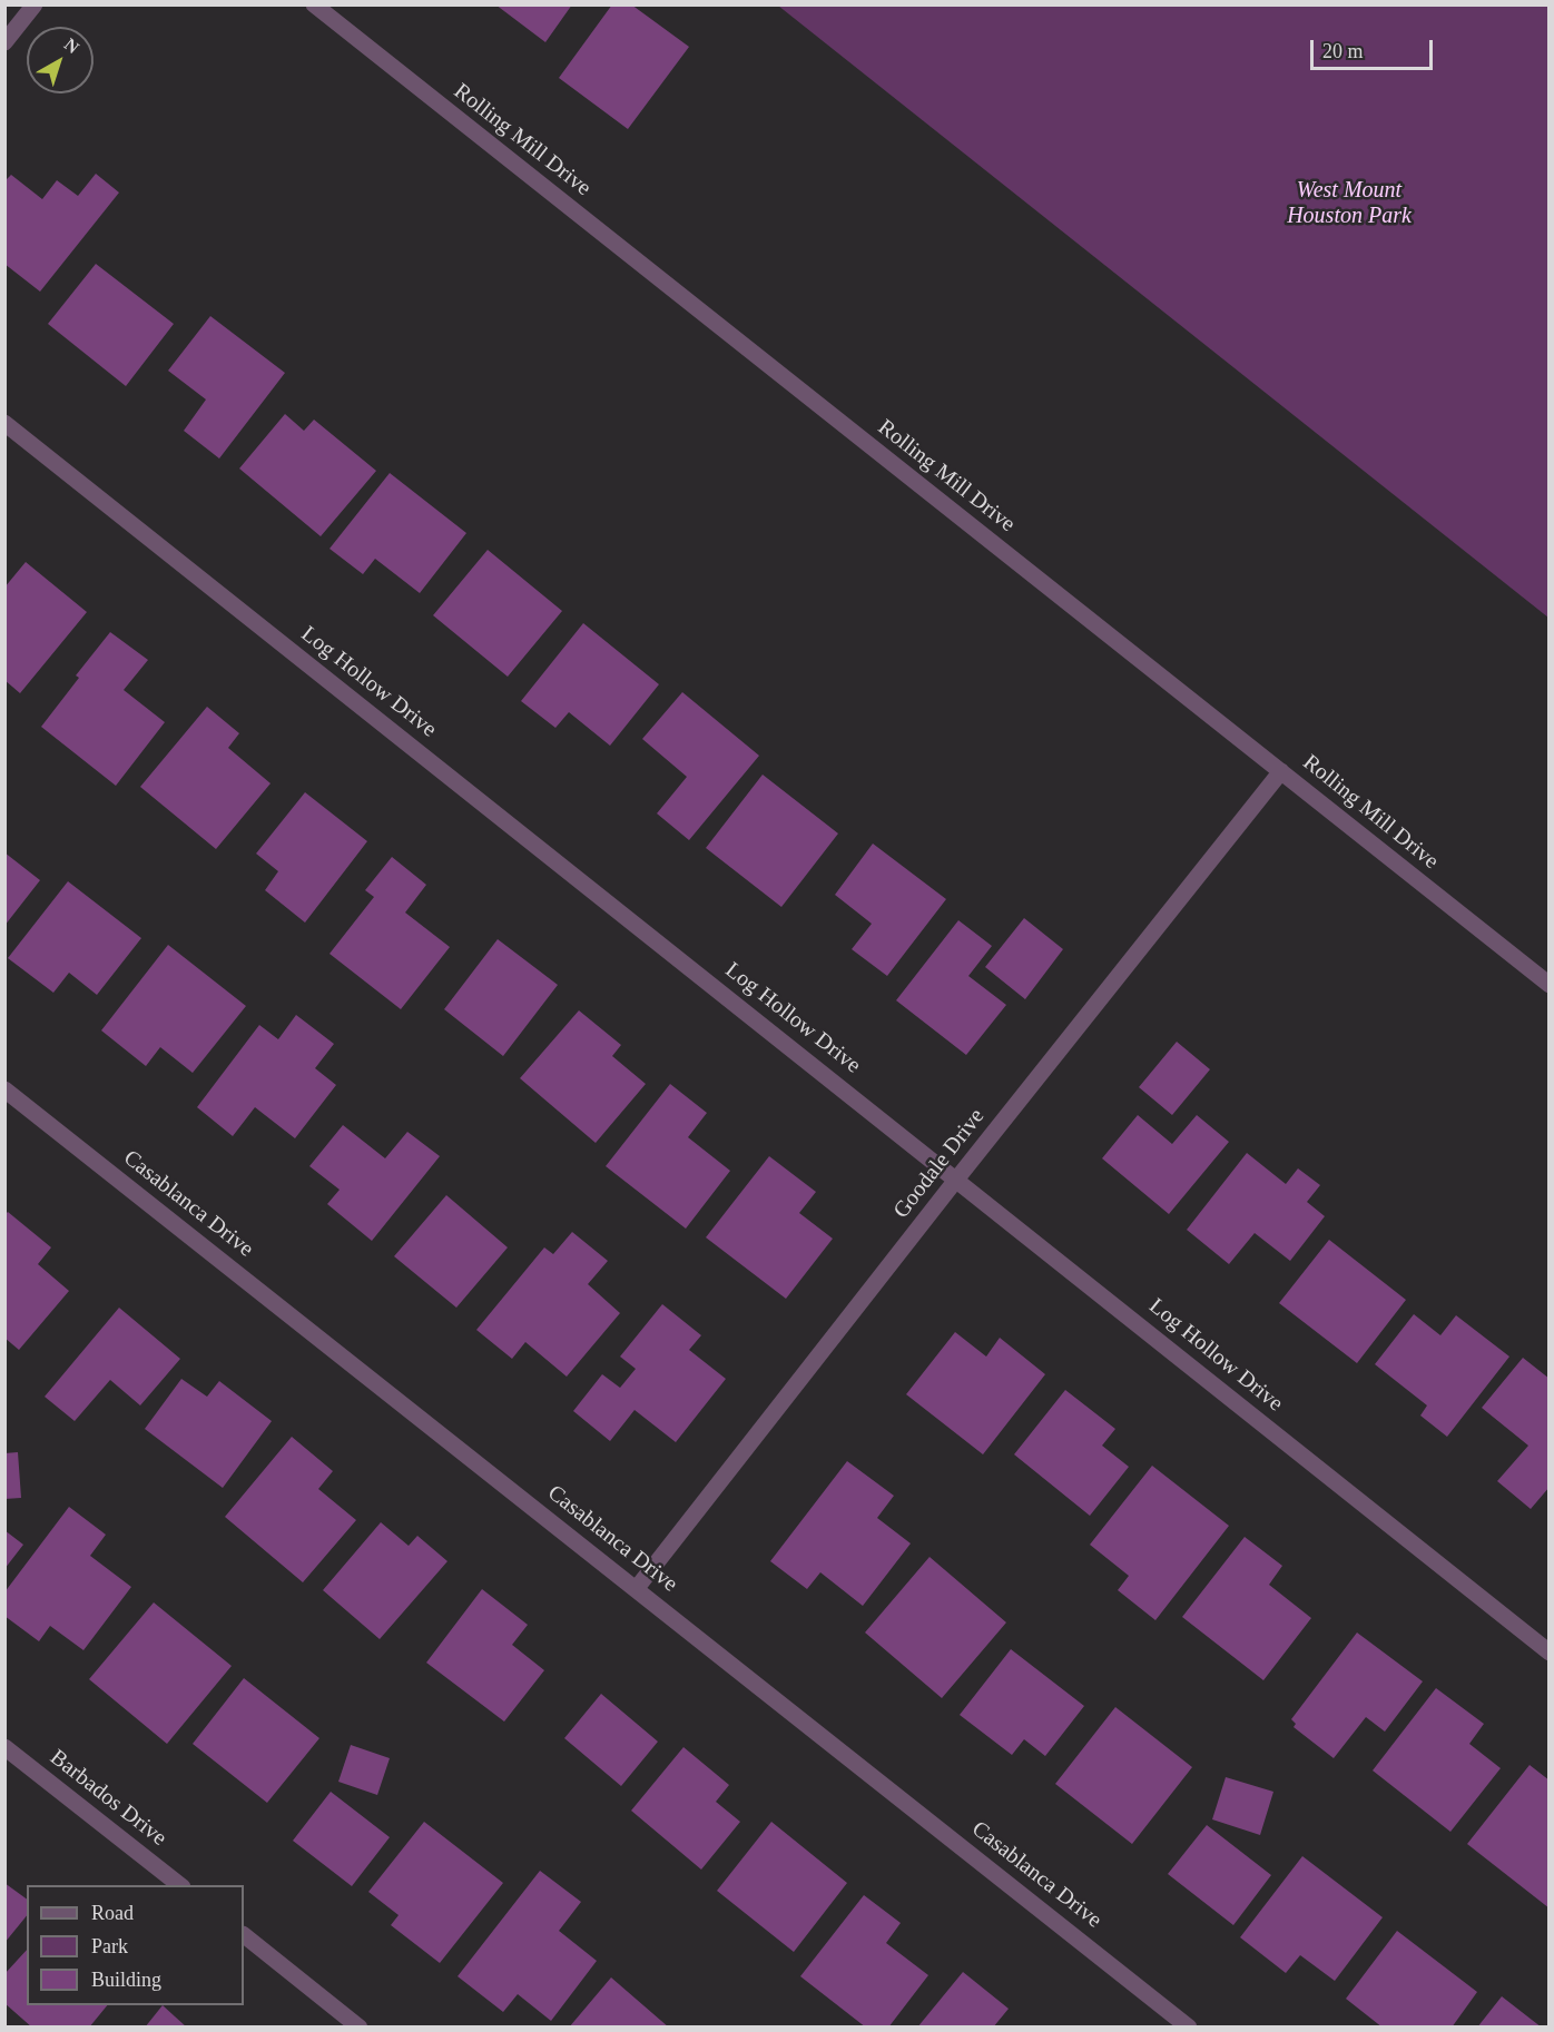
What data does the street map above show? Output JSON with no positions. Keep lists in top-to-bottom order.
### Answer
{
  "streets": {
    "street": [
      "Rolling Mill Drive",
      "Log Hollow Drive",
      "Goodale Drive",
      "Casablanca Drive",
      "Barbados Drive"
    ]
  },
  "crossings": [
    ["Rolling Mill Drive", "Goodale Drive"],
    ["Log Hollow Drive", "Goodale Drive"],
    ["Goodale Drive", "Casablanca Drive"]
  ],
  "parks": ["West Mount Houston Park"],
  "legend": ["Road", "Park", "Building"],
  "scale_bar": "20 m",
  "north": "top right"
}
